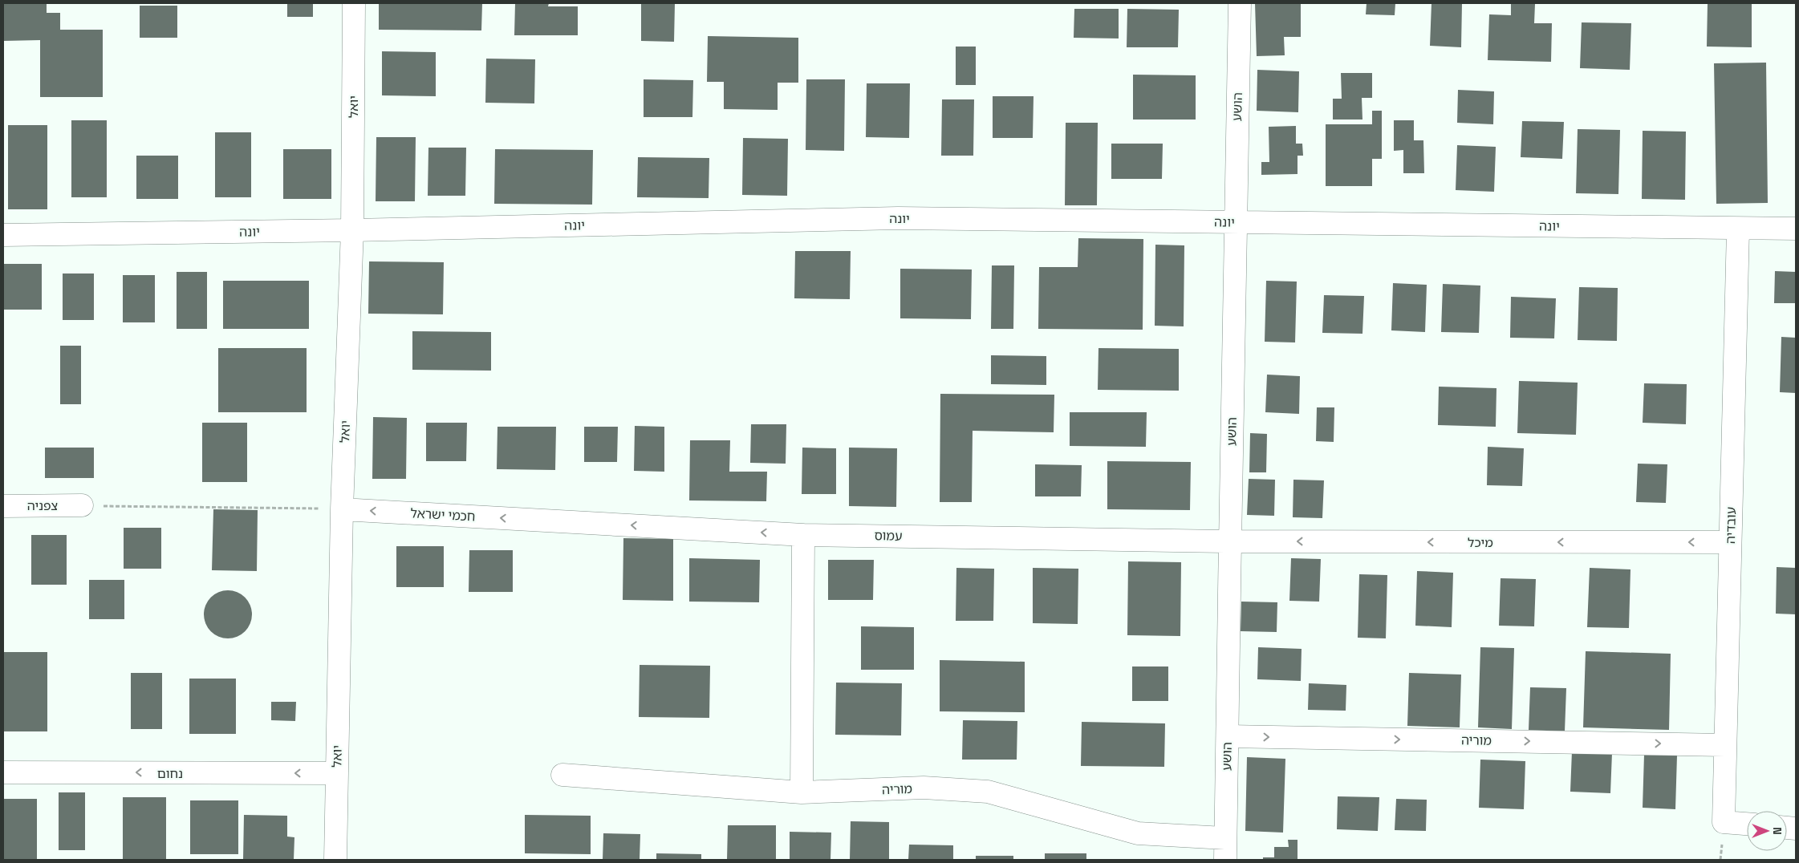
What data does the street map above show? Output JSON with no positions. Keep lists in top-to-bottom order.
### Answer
{
  "streets": {
    "street": [
      "יואל",
      "הושע",
      "יונה",
      "צפניה",
      "חכמי ישראל",
      "עובדיה",
      "עמוס",
      "מיכל",
      "מוריה",
      "נחום"
    ]
  },
  "crossings": [
    ["יואל", "יונה"],
    ["יואל", "חכמי ישראל"],
    ["יואל", "נחום"],
    ["הושע", "יונה"],
    ["הושע", "עמוס"],
    ["הושע", "מיכל"],
    ["הושע", "מוריה"],
    ["יונה", "עובדיה"],
    ["חכמי ישראל", "עמוס"],
    ["עובדיה", "מיכל"],
    ["עובדיה", "מוריה"],
    ["עמוס", "מיכל"]
  ],
  "one_way": [
    "חכמי ישראל",
    "מיכל",
    "מוריה",
    "נחום"
  ],
  "north": "right"
}
